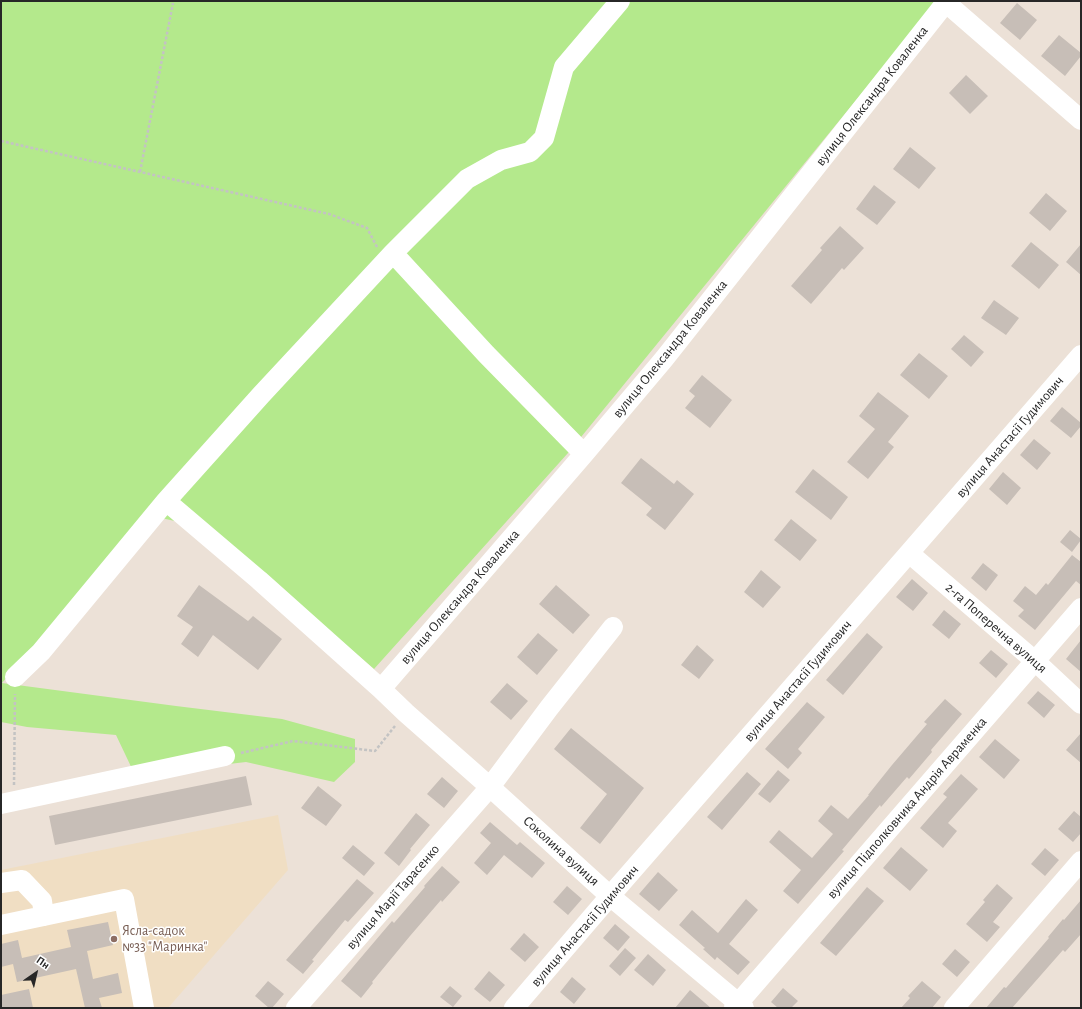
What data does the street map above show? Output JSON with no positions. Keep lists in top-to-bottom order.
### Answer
{
  "streets": {
    "street": [
      "вулиця Олександра Коваленка",
      "вулиця Анастасії Гудимович",
      "2-га Поперечна вулиця",
      "вулиця Підполковника Андрія Авраменка",
      "Соколина вулиця",
      "вулиця Марії Тарасенко"
    ]
  },
  "crossings": [
    ["вулиця Олександра Коваленка", "Соколина вулиця"],
    ["вулиця Анастасії Гудимович", "2-га Поперечна вулиця"],
    ["вулиця Анастасії Гудимович", "Соколина вулиця"],
    ["2-га Поперечна вулиця", "вулиця Підполковника Андрія Авраменка"],
    ["вулиця Підполковника Андрія Авраменка", "Соколина вулиця"],
    ["Соколина вулиця", "вулиця Марії Тарасенко"]
  ],
  "places": ["Ясла-садок №33 \"Маринка\""],
  "north": "top right"
}
